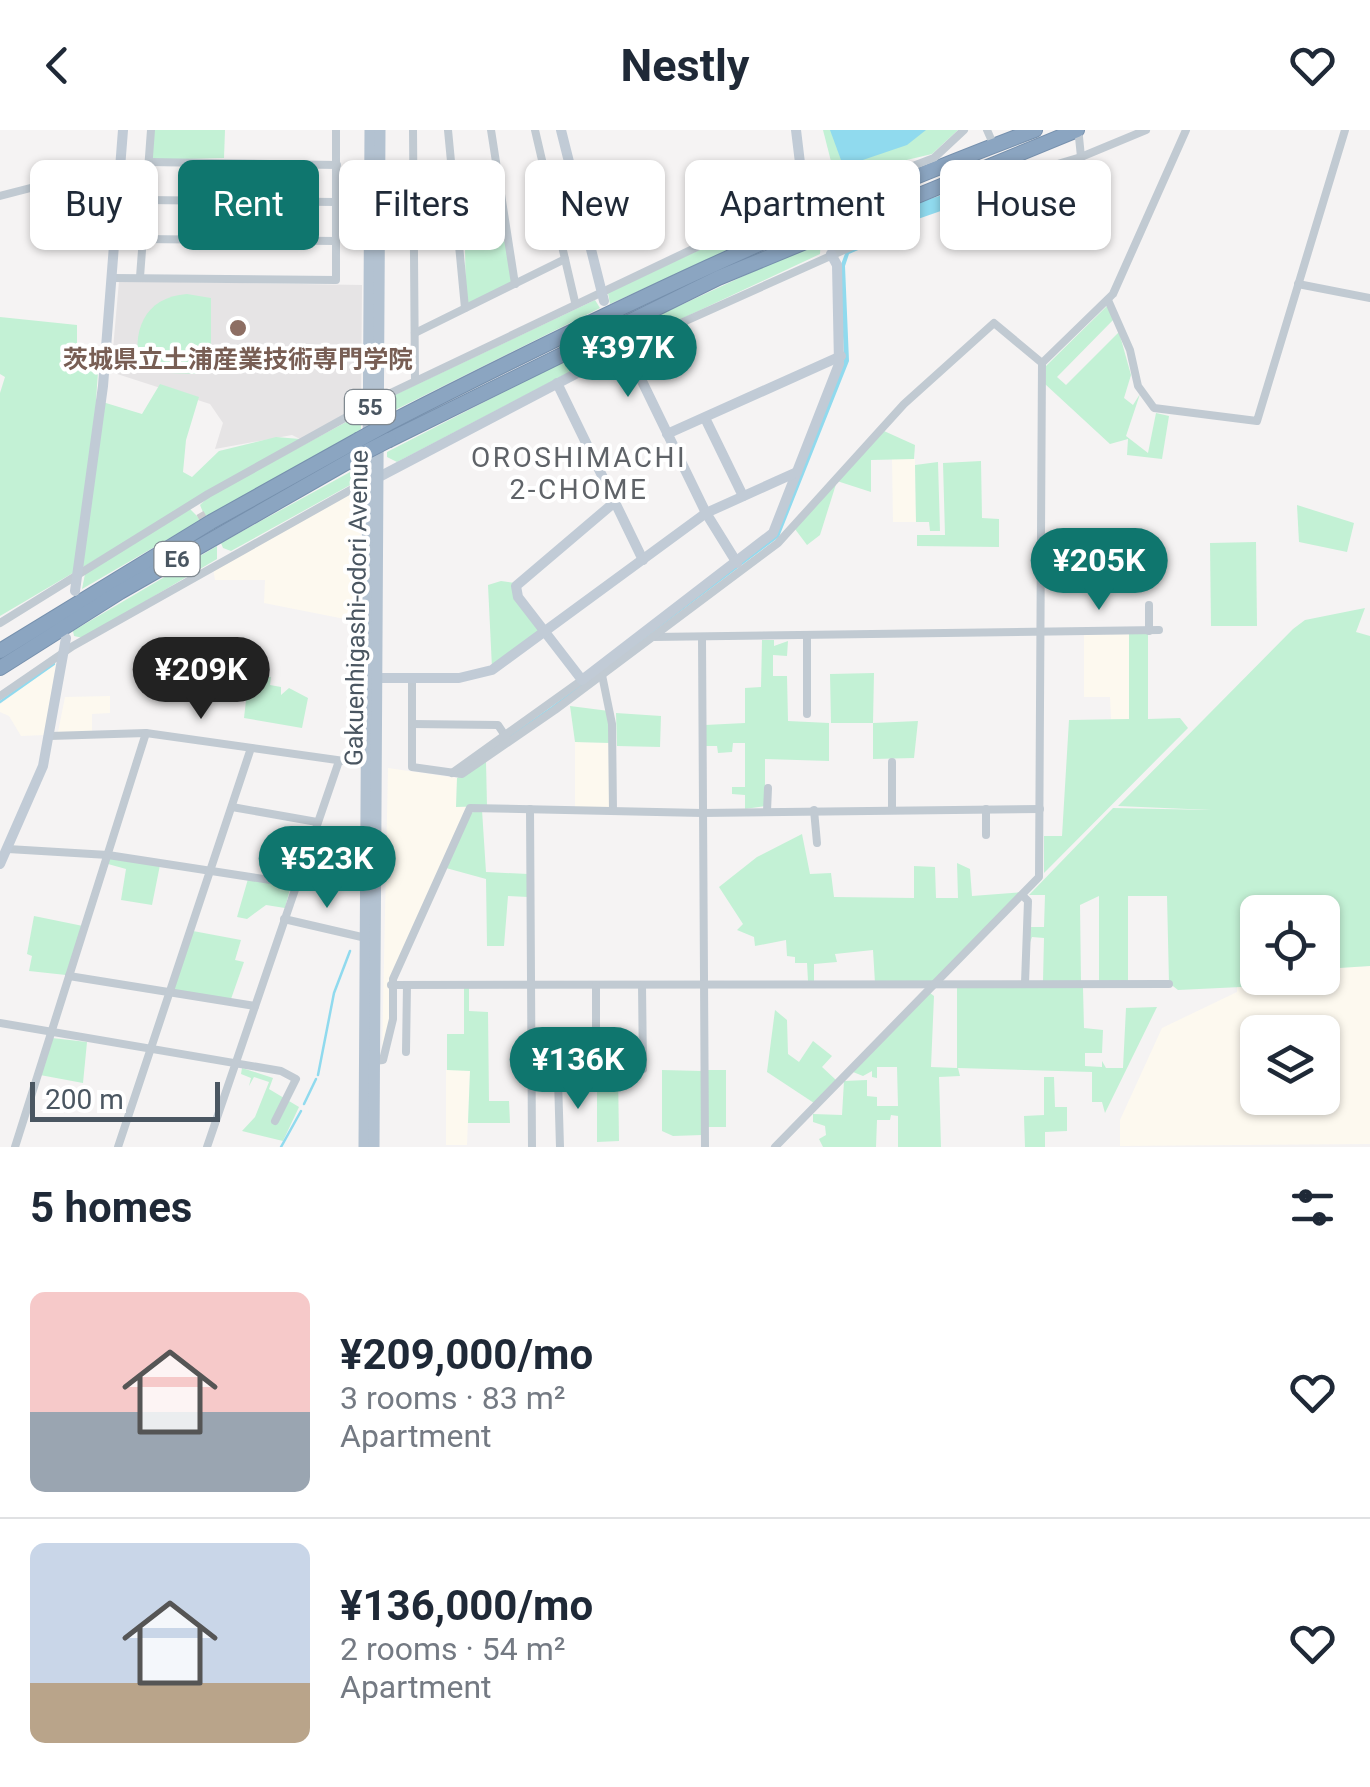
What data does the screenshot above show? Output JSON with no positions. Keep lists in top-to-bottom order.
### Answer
{
  "streets": {
    "highway": ["E6"],
    "main road": ["55", "Gakuenhigashi-odori Avenue"]
  },
  "crossings": [
    ["55", "Gakuenhigashi-odori Avenue"]
  ],
  "districts": ["OROSHIMACHI 2-CHOME"],
  "places": ["茨城県立土浦産業技術専門学院"],
  "scale_bar": "200 m",
  "page": {
    "header": "Nestly",
    "chip": [
      "Buy",
      "Rent",
      "Filters",
      "New",
      "Apartment",
      "House"
    ],
    "price": [
      "¥397K",
      "¥205K",
      "¥209K",
      "¥523K",
      "¥136K"
    ],
    "scale": "200 m",
    "heading": "5 homes",
    "list": [
      {
        "name": "¥209,000/mo",
        "note": "3 rooms · 83 m² · Apartment"
      },
      {
        "name": "¥136,000/mo",
        "note": "2 rooms · 54 m² · Apartment"
      }
    ]
  }
}
